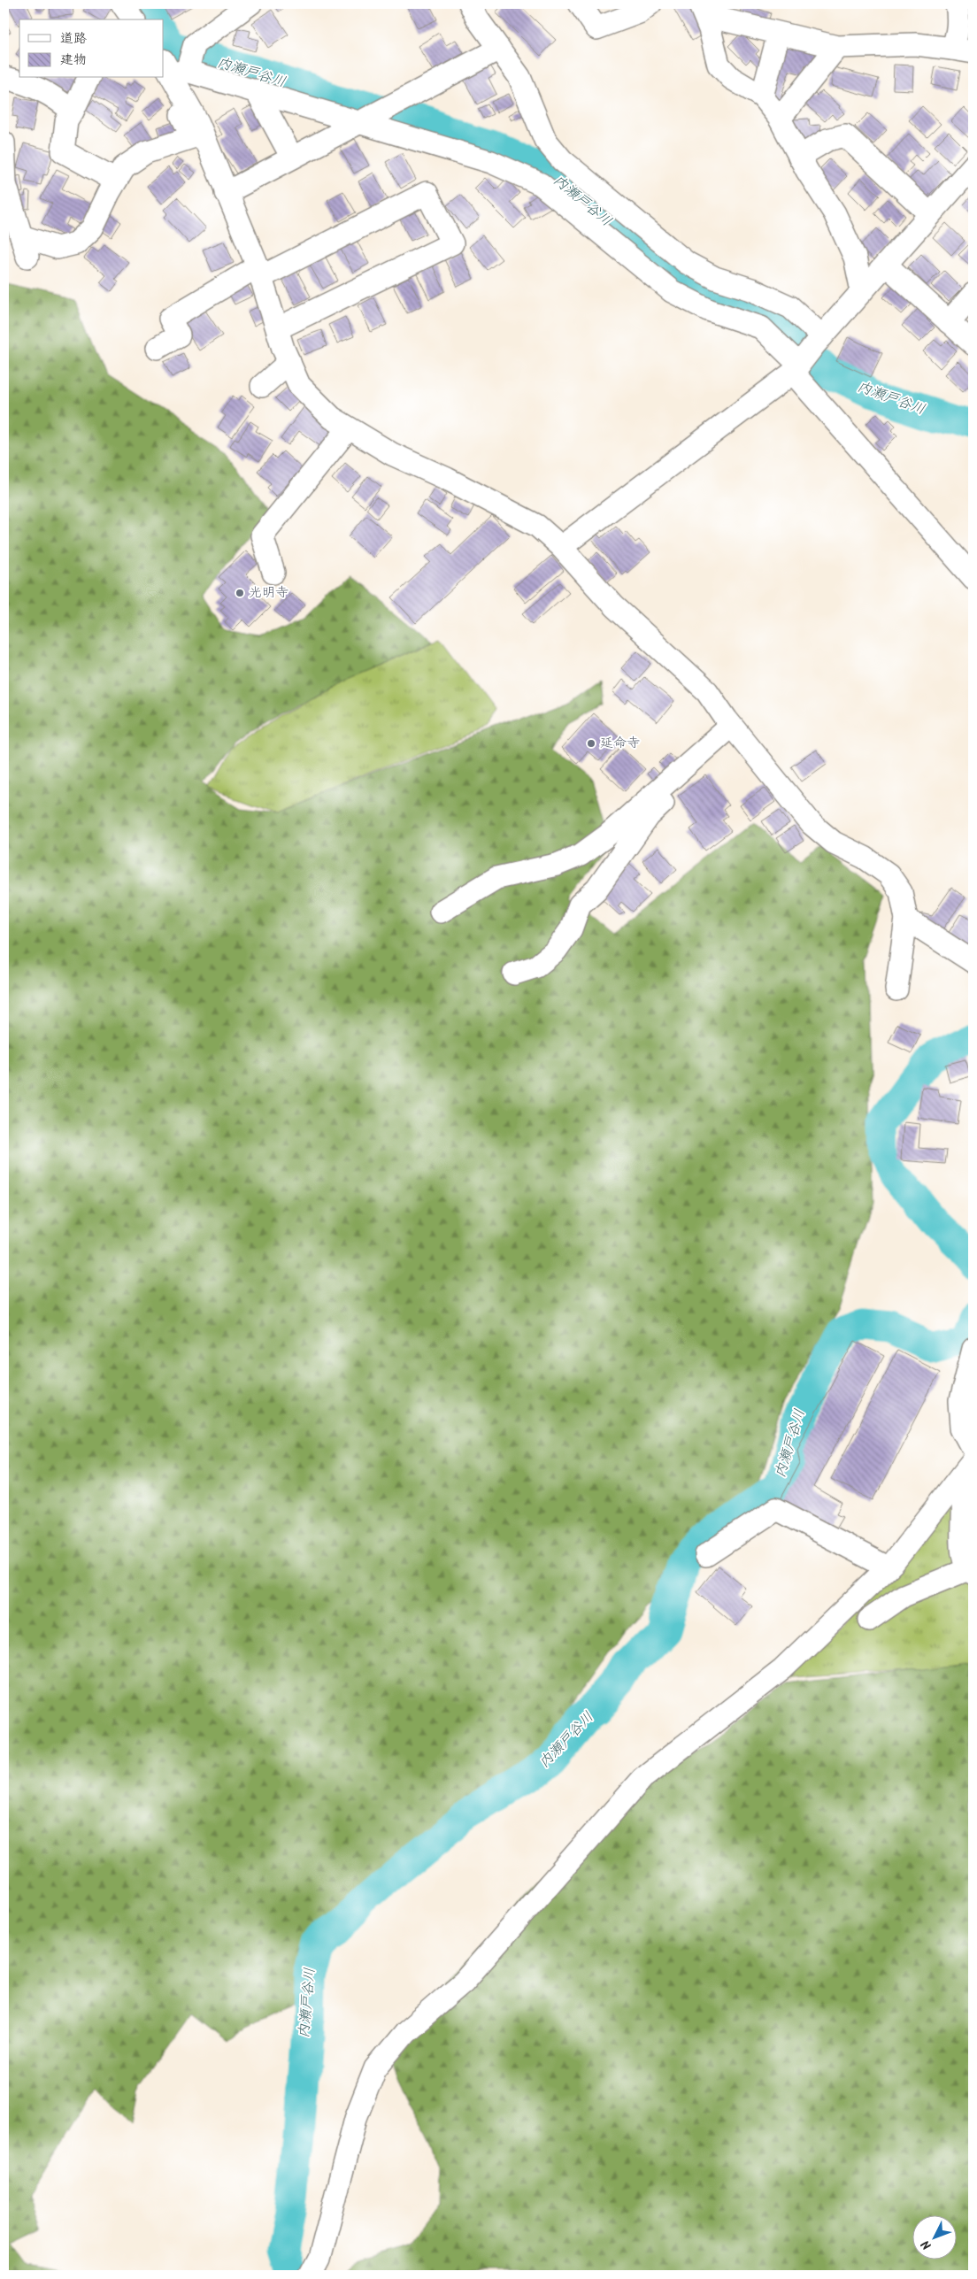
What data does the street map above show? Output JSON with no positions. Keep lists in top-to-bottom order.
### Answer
{
  "water": ["内瀬戸谷川"],
  "places": ["光明寺", "延命寺"],
  "legend": ["道路", "建物"],
  "north": "bottom left"
}
